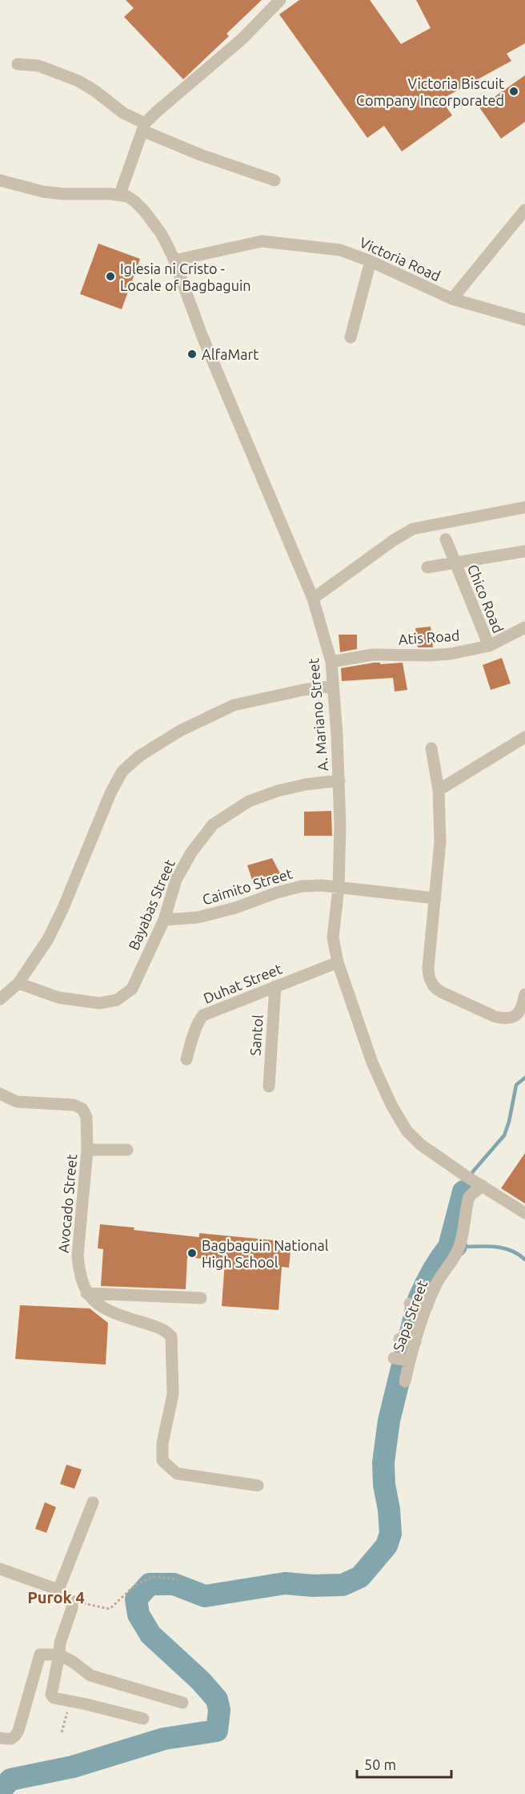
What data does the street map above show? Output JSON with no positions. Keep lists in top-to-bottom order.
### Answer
{
  "streets": {
    "street": [
      "Victoria Road",
      "Chico Road",
      "Atis Road",
      "A. Mariano Street",
      "Caimito Street",
      "Bayabas Street",
      "Duhat Street",
      "Santol",
      "Avocado Street",
      "Sapa Street"
    ]
  },
  "crossings": [
    ["Victoria Road", "A. Mariano Street"],
    ["Chico Road", "Atis Road"],
    ["Atis Road", "A. Mariano Street"],
    ["A. Mariano Street", "Caimito Street"],
    ["A. Mariano Street", "Bayabas Street"],
    ["A. Mariano Street", "Duhat Street"],
    ["A. Mariano Street", "Sapa Street"],
    ["Caimito Street", "Bayabas Street"],
    ["Duhat Street", "Santol"]
  ],
  "districts": ["Purok 4"],
  "places": [
    "Victoria Biscuit Company Incorporated",
    "Iglesia ni Cristo - Locale of Bagbaguin",
    "AlfaMart",
    "Bagbaguin National High School"
  ],
  "scale_bar": "50 m"
}
